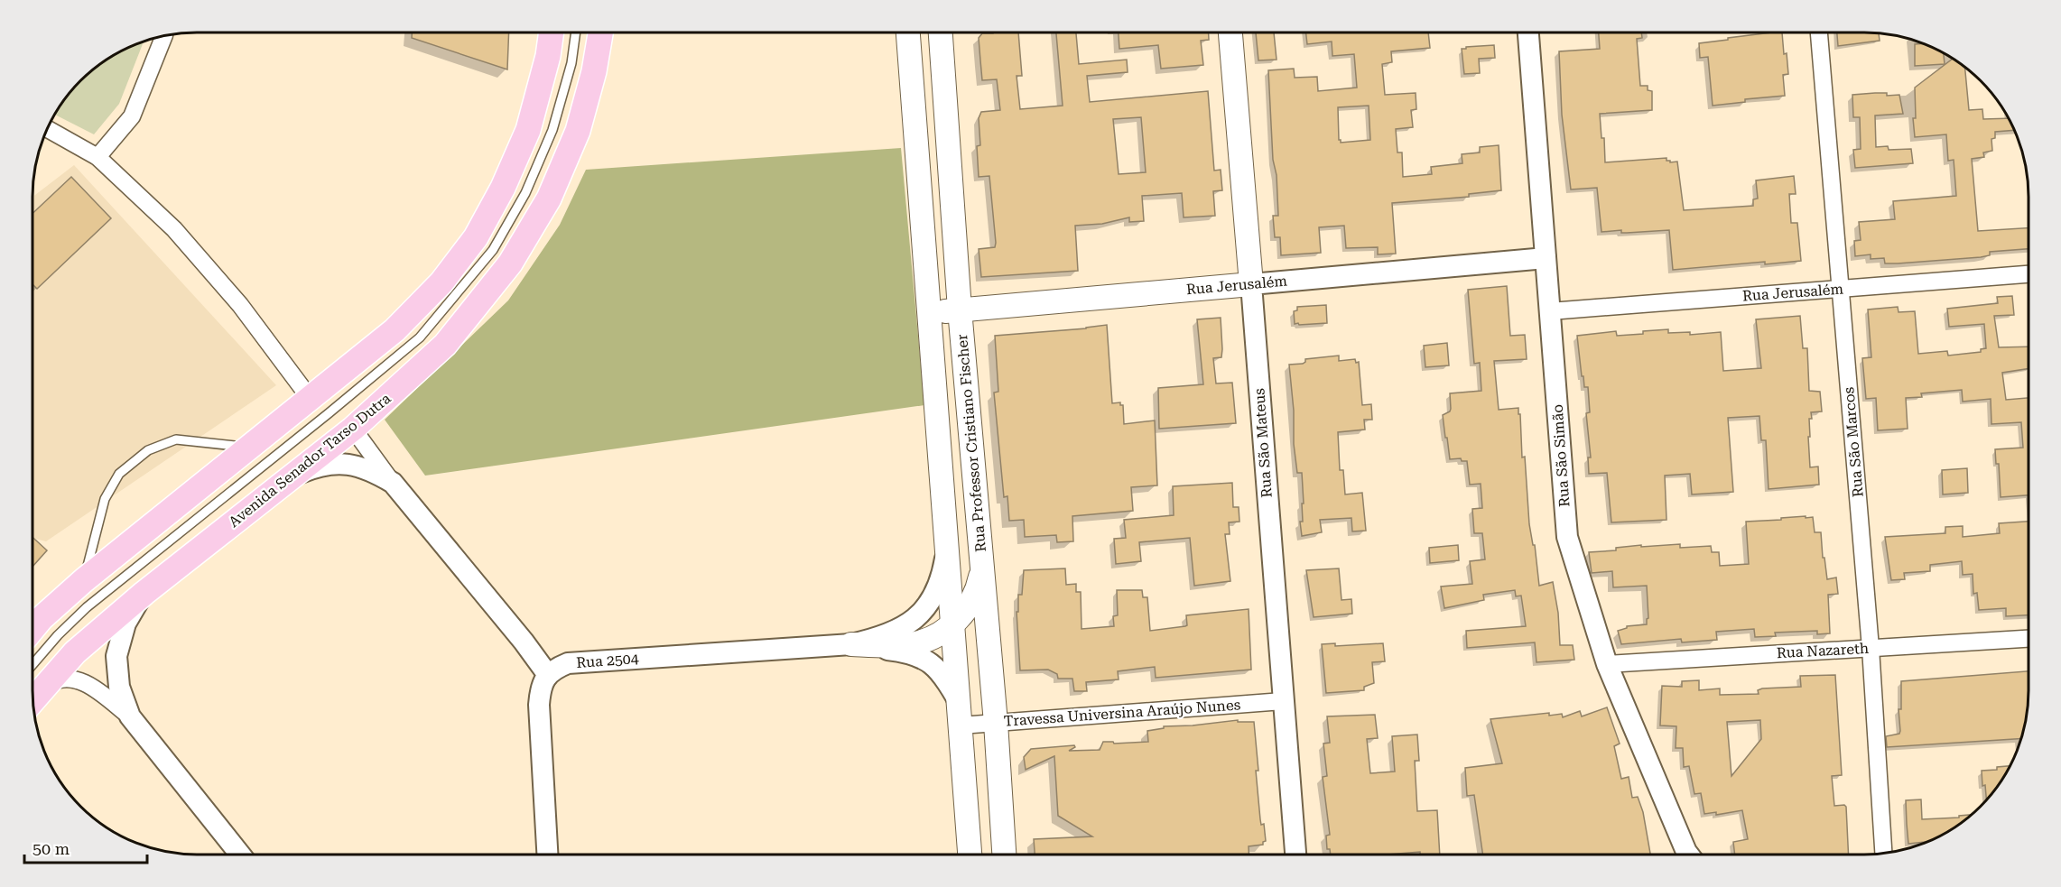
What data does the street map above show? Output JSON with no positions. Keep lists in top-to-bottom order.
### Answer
{
  "streets": {
    "main road": [
      "Rua Jerusalém",
      "Rua Professor Cristiano Fischer",
      "Rua São Mateus",
      "Avenida Senador Tarso Dutra"
    ],
    "street": [
      "Rua São Marcos",
      "Rua São Simão",
      "Rua Nazareth",
      "Rua 2504",
      "Travessa Universina Araújo Nunes"
    ]
  },
  "crossings": [
    ["Rua Jerusalém", "Rua São Marcos"],
    ["Rua Jerusalém", "Rua Professor Cristiano Fischer"],
    ["Rua Jerusalém", "Rua São Mateus"],
    ["Rua Jerusalém", "Rua São Simão"],
    ["Rua São Marcos", "Rua Nazareth"],
    ["Rua Professor Cristiano Fischer", "Travessa Universina Araújo Nunes"],
    ["Rua São Mateus", "Travessa Universina Araújo Nunes"],
    ["Rua São Simão", "Rua Nazareth"]
  ],
  "scale_bar": "50 m"
}
